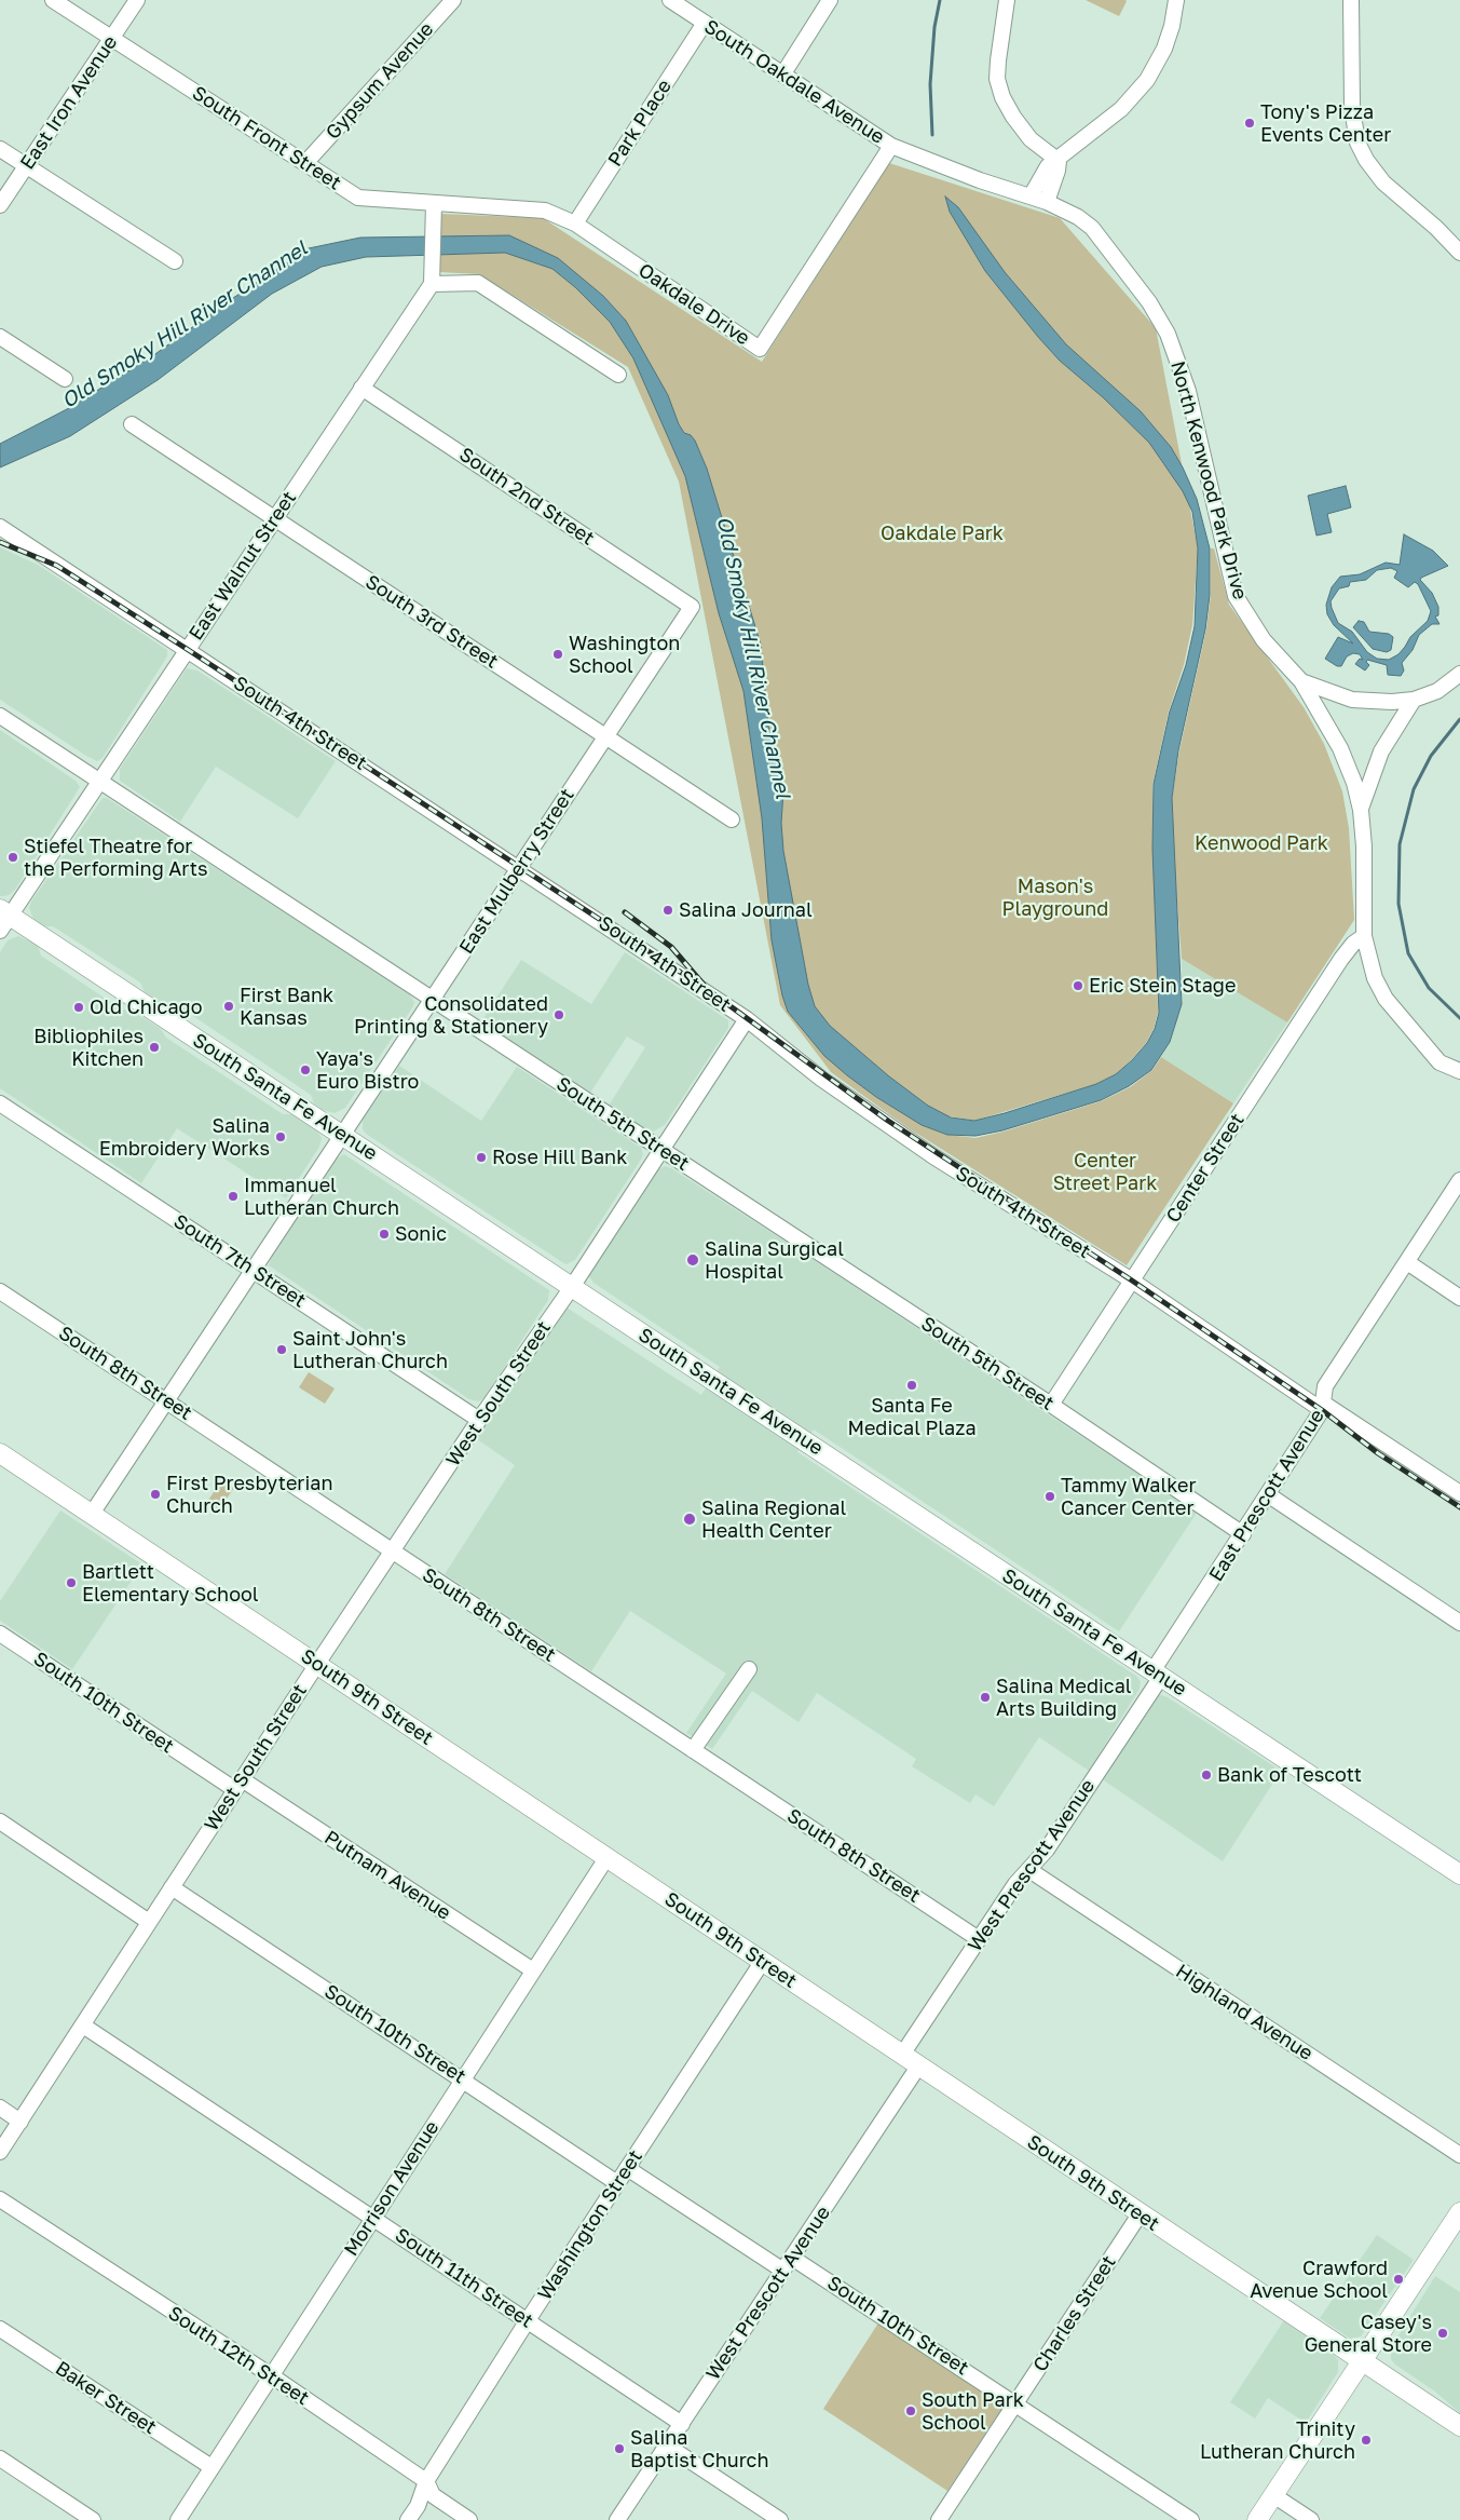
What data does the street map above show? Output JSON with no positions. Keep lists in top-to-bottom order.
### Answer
{
  "streets": {
    "main road": ["South Santa Fe Avenue", "South 9th Street"],
    "street": [
      "Gypsum Avenue",
      "South Oakdale Avenue",
      "East Iron Avenue",
      "Park Place",
      "South Front Street",
      "Oakdale Drive",
      "North Kenwood Park Drive",
      "South 2nd Street",
      "East Walnut Street",
      "South 3rd Street",
      "South 4th Street",
      "East Mulberry Street",
      "South 5th Street",
      "Center Street",
      "South 7th Street",
      "South 8th Street",
      "West South Street",
      "East Prescott Avenue",
      "South 10th Street",
      "West Prescott Avenue",
      "Putnam Avenue",
      "Highland Avenue",
      "Morrison Avenue",
      "Washington Street",
      "South 11th Street",
      "Charles Street",
      "South 12th Street",
      "Baker Street"
    ]
  },
  "crossings": [
    ["Gypsum Avenue", "South Front Street"],
    ["South Oakdale Avenue", "Park Place"],
    ["South Oakdale Avenue", "Oakdale Drive"],
    ["South Oakdale Avenue", "North Kenwood Park Drive"],
    ["East Iron Avenue", "South Front Street"],
    ["Park Place", "Oakdale Drive"],
    ["South Front Street", "Oakdale Drive"],
    ["South 2nd Street", "East Walnut Street"],
    ["South 2nd Street", "East Mulberry Street"],
    ["East Walnut Street", "South 3rd Street"],
    ["East Walnut Street", "South 4th Street"],
    ["East Walnut Street", "South Santa Fe Avenue"],
    ["East Walnut Street", "South 5th Street"],
    ["South 3rd Street", "East Mulberry Street"],
    ["South 4th Street", "East Mulberry Street"],
    ["South 4th Street", "Center Street"],
    ["South 4th Street", "West South Street"],
    ["South 4th Street", "East Prescott Avenue"],
    ["East Mulberry Street", "South Santa Fe Avenue"],
    ["East Mulberry Street", "South 5th Street"],
    ["East Mulberry Street", "South 7th Street"],
    ["East Mulberry Street", "South 8th Street"],
    ["East Mulberry Street", "South 9th Street"],
    ["South Santa Fe Avenue", "West South Street"],
    ["South Santa Fe Avenue", "East Prescott Avenue"],
    ["South Santa Fe Avenue", "West Prescott Avenue"],
    ["South 5th Street", "Center Street"],
    ["South 5th Street", "West South Street"],
    ["South 5th Street", "East Prescott Avenue"],
    ["South 7th Street", "West South Street"],
    ["South 8th Street", "West South Street"],
    ["South 8th Street", "West Prescott Avenue"],
    ["West South Street", "South 9th Street"],
    ["West South Street", "South 10th Street"],
    ["West South Street", "Putnam Avenue"],
    ["West South Street", "South 11th Street"],
    ["East Prescott Avenue", "West Prescott Avenue"],
    ["South 9th Street", "West Prescott Avenue"],
    ["South 9th Street", "Morrison Avenue"],
    ["South 9th Street", "Washington Street"],
    ["South 9th Street", "Charles Street"],
    ["South 10th Street", "West Prescott Avenue"],
    ["South 10th Street", "Putnam Avenue"],
    ["South 10th Street", "Morrison Avenue"],
    ["South 10th Street", "Washington Street"],
    ["South 10th Street", "Charles Street"],
    ["West Prescott Avenue", "Highland Avenue"],
    ["West Prescott Avenue", "South 11th Street"],
    ["Putnam Avenue", "Morrison Avenue"],
    ["Morrison Avenue", "South 11th Street"],
    ["Morrison Avenue", "South 12th Street"],
    ["Morrison Avenue", "Baker Street"],
    ["Washington Street", "South 11th Street"],
    ["Washington Street", "South 12th Street"]
  ],
  "water": ["Old Smoky Hill River Channel"],
  "parks": [
    "Oakdale Park",
    "Kenwood Park",
    "Mason's Playground",
    "Center Street Park"
  ],
  "places": [
    "Tony's Pizza Events Center",
    "Washington School",
    "Stiefel Theatre for the Performing Arts",
    "Salina Journal",
    "Eric Stein Stage",
    "First Bank Kansas",
    "Old Chicago",
    "Consolidated Printing & Stationery",
    "Bibliophiles Kitchen",
    "Yaya's Euro Bistro",
    "Salina Embroidery Works",
    "Rose Hill Bank",
    "Immanuel Lutheran Church",
    "Sonic",
    "Salina Surgical Hospital",
    "Saint John's Lutheran Church",
    "Santa Fe Medical Plaza",
    "First Presbyterian Church",
    "Tammy Walker Cancer Center",
    "Salina Regional Health Center",
    "Bartlett Elementary School",
    "Salina Medical Arts Building",
    "Bank of Tescott",
    "Crawford Avenue School",
    "Casey's General Store",
    "South Park School",
    "Trinity Lutheran Church",
    "Salina Baptist Church"
  ]
}
